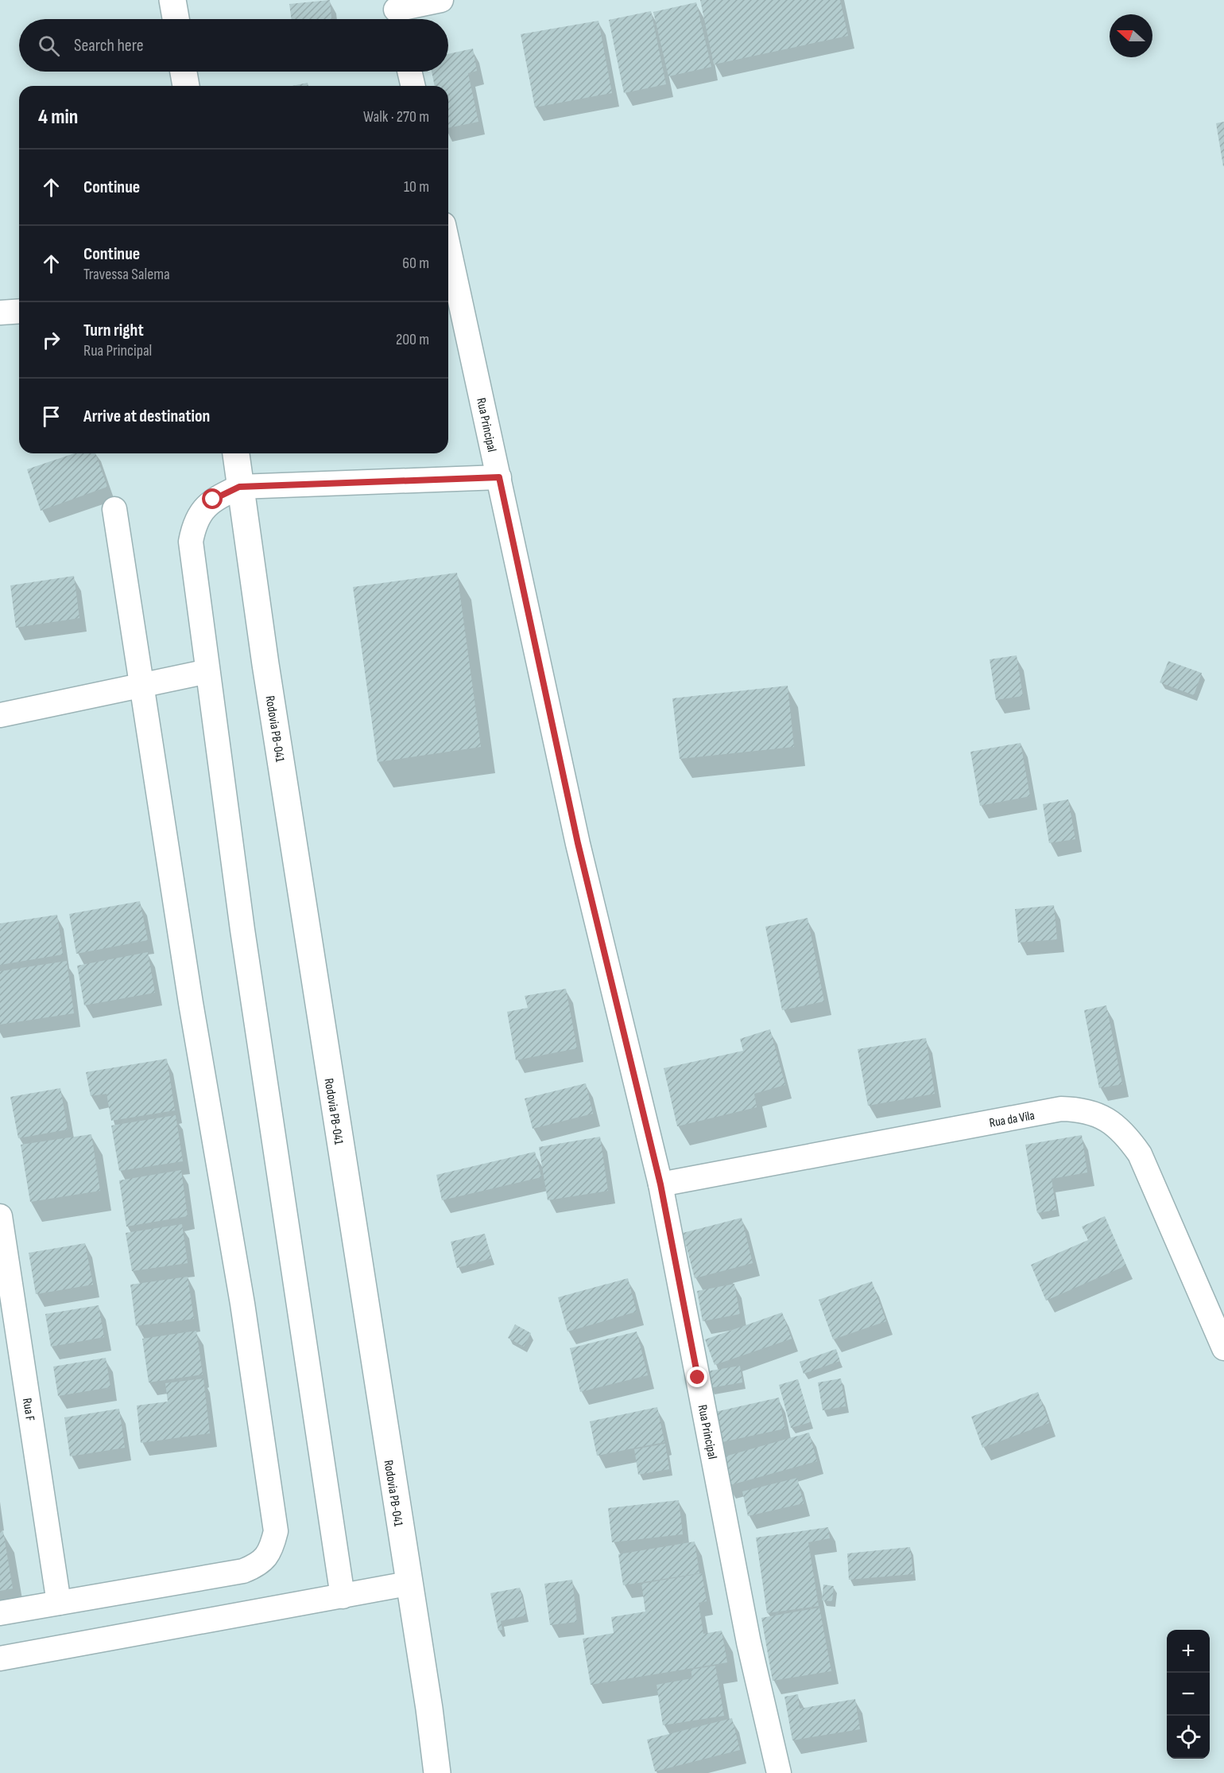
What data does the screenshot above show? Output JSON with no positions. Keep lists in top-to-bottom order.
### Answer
{
  "streets": {
    "main road": ["Rodovia PB-041"],
    "street": ["Rua Principal", "Rua da Vila", "Rua F"]
  },
  "crossings": [
    ["Rua Principal", "Rua da Vila"]
  ],
  "north": "left",
  "page": {
    "search": "Search here",
    "heading": ["4 min", "Walk · 270 m"],
    "list": [
      ["Continue", "10 m"],
      ["Continue", "Travessa Salema", "60 m"],
      ["Turn right", "Rua Principal", "200 m"],
      "Arrive at destination"
    ],
    "map_buttons": ["+", "−"]
  }
}
